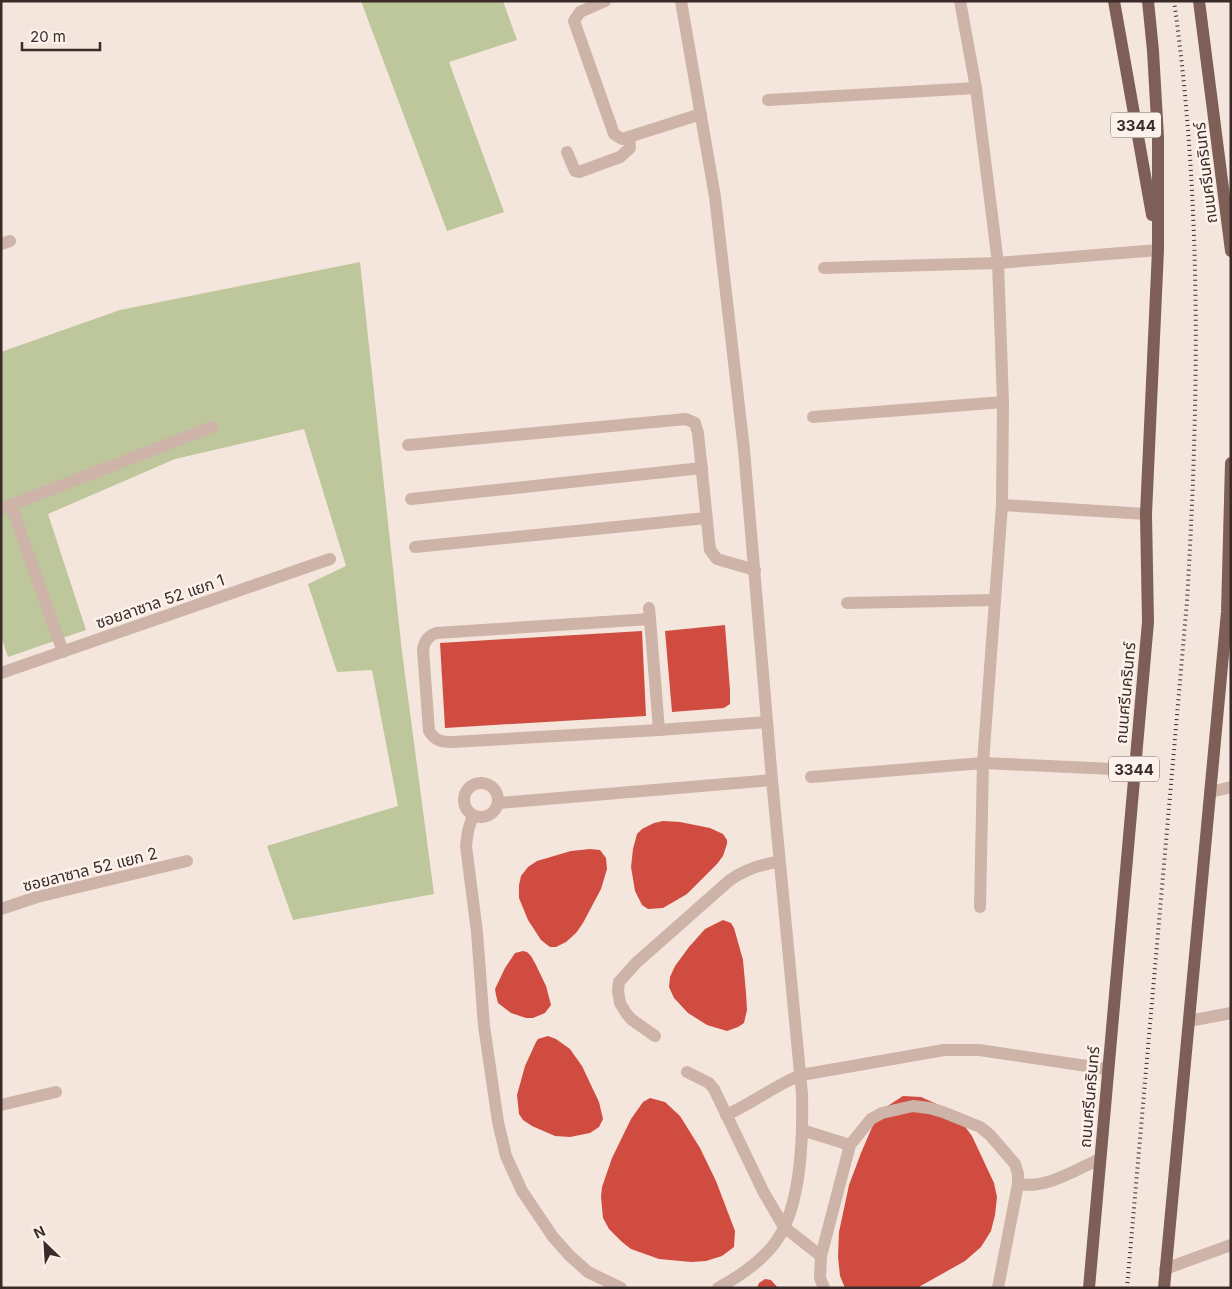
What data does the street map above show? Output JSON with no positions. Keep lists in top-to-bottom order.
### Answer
{
  "streets": {
    "main road": ["3344", "ถนนศรีนครินทร์"],
    "street": ["ซอยลาซาล 52 แยก 1", "ซอยลาซาล 52 แยก 2"]
  },
  "scale_bar": "20 m",
  "north": "top left"
}
